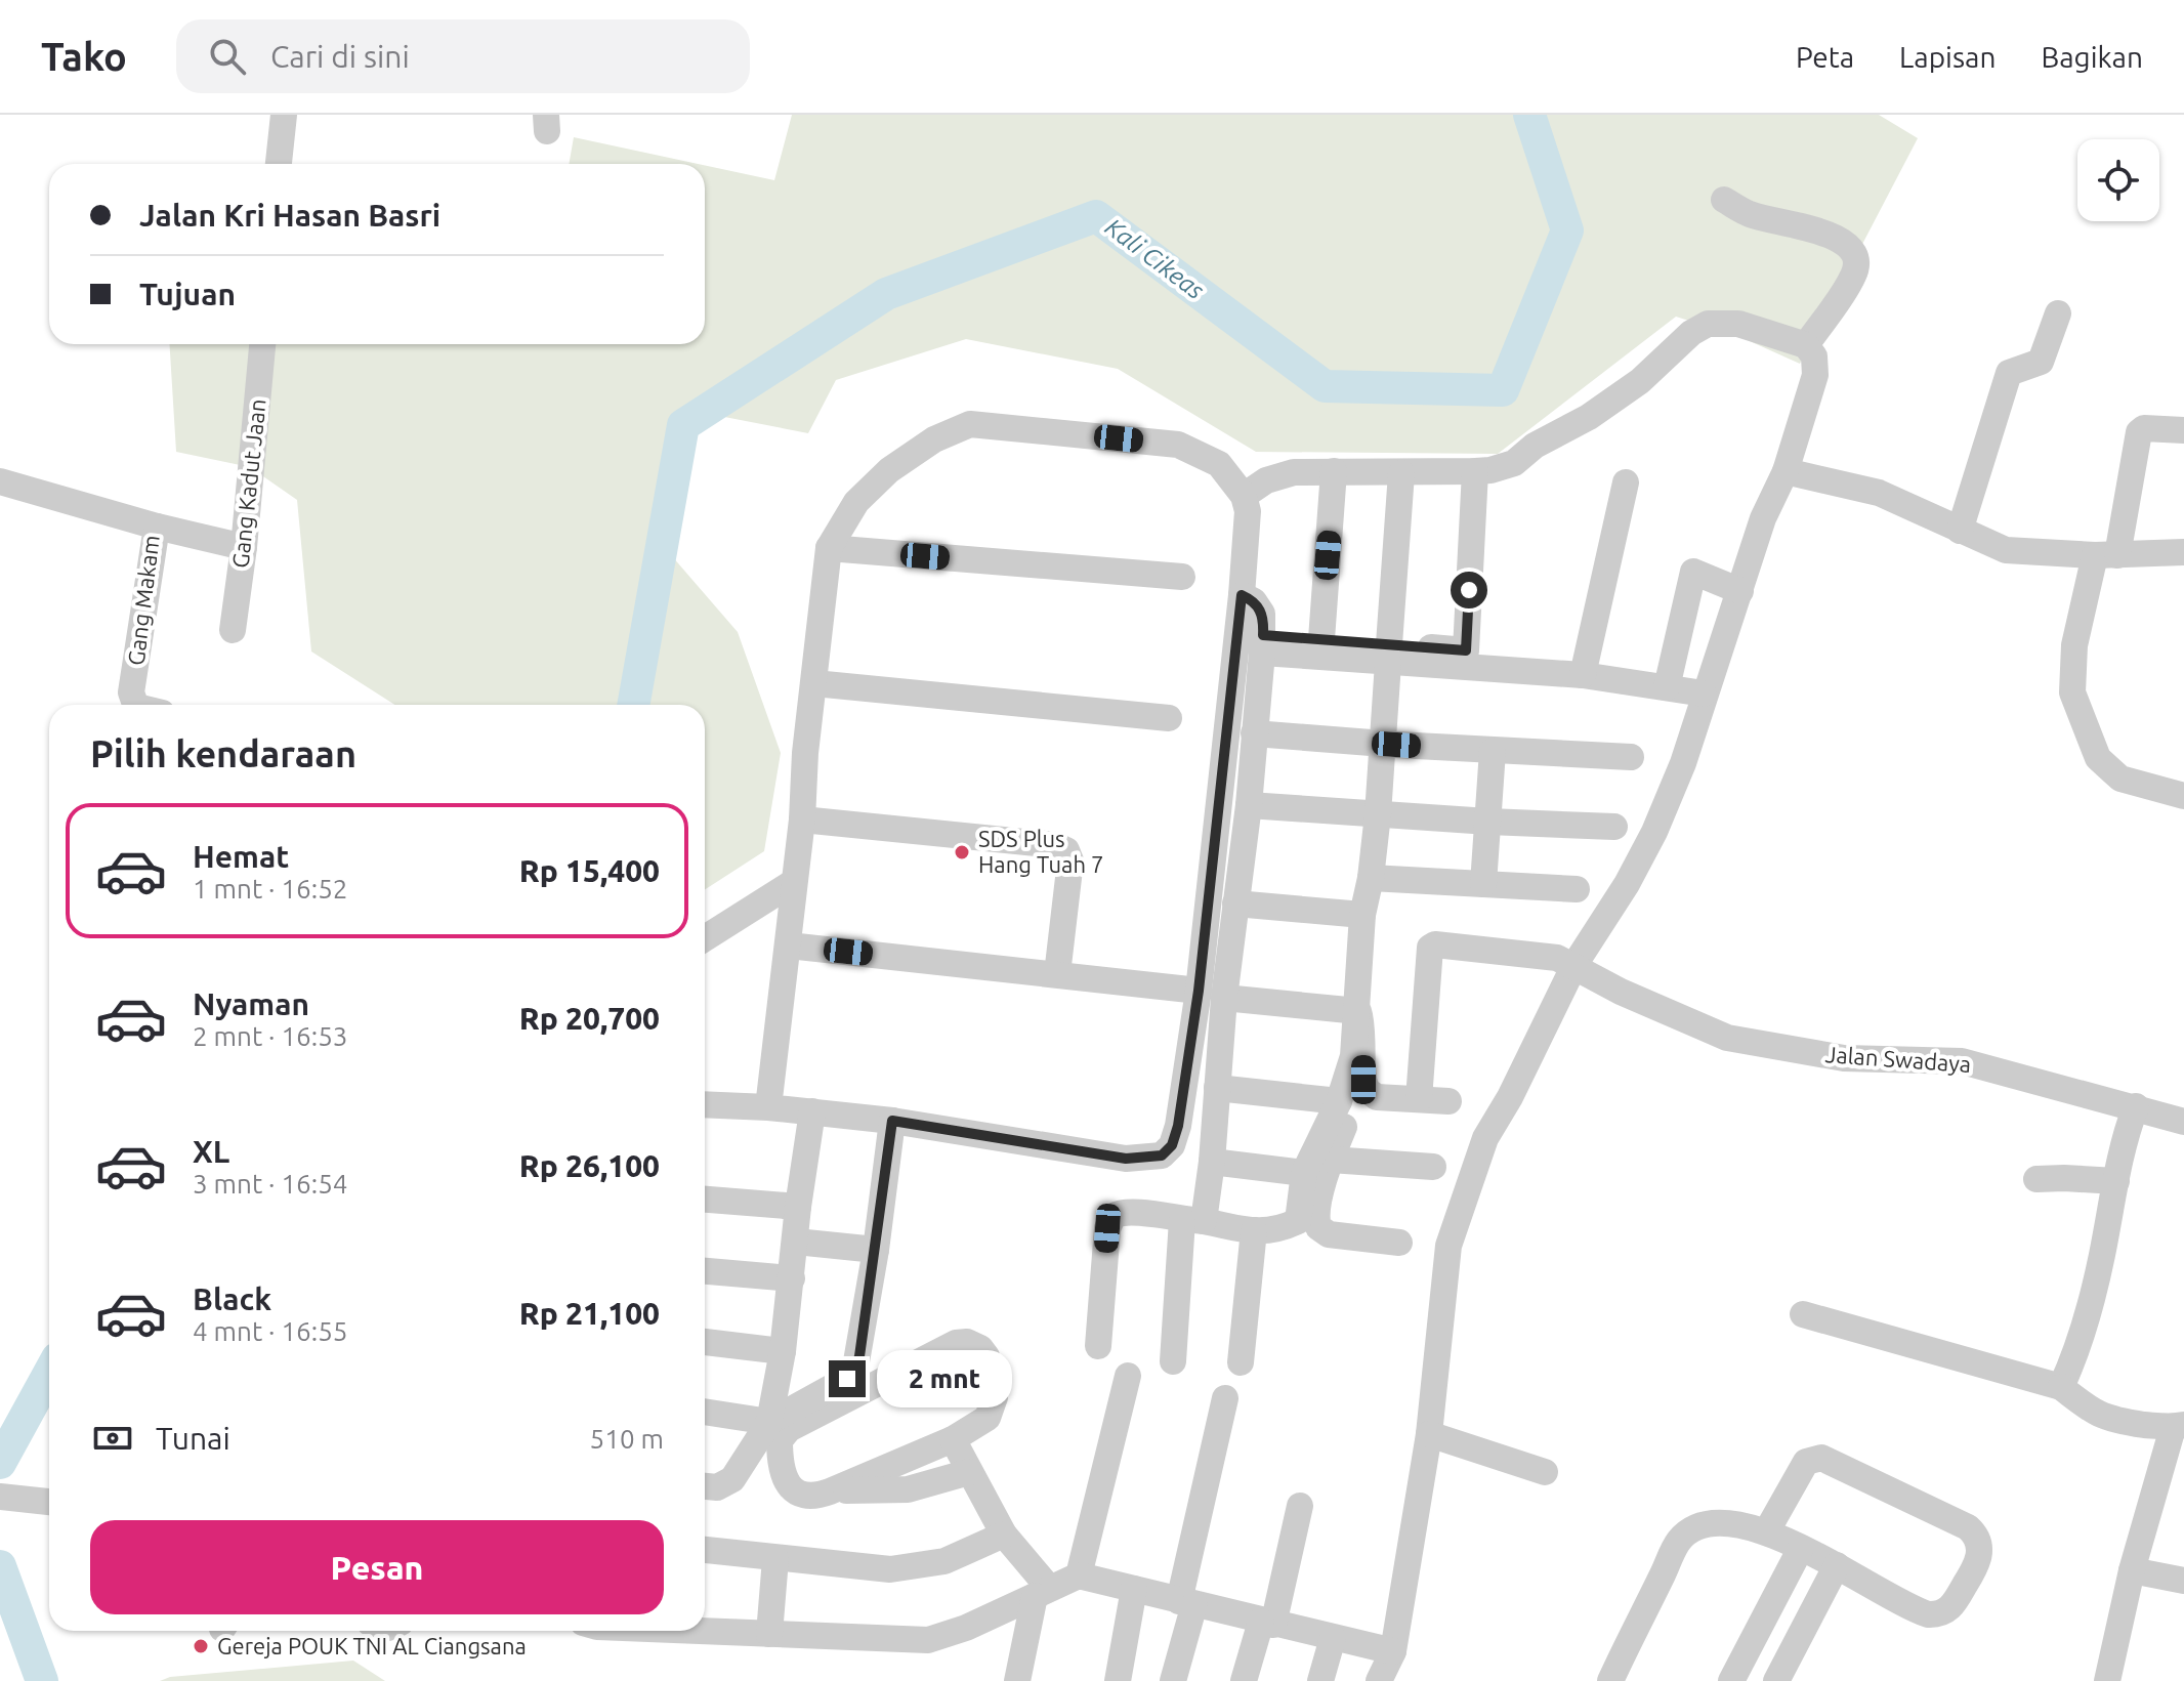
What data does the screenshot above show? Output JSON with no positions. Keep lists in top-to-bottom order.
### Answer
{
  "streets": {
    "street": ["Gang Kadut Jaan", "Gang Makam", "Jalan Swadaya"]
  },
  "water": ["Kali Cikeas"],
  "places": ["SDS Plus Hang Tuah 7", "Gereja POUK TNI AL Ciangsana"],
  "page": {
    "header": "Tako",
    "search": "Cari di sini",
    "nav": ["Peta", "Lapisan", "Bagikan"],
    "banner": ["Jalan Kri Hasan Basri", "Tujuan"],
    "heading": "Pilih kendaraan",
    "list": [
      {
        "name": "Hemat",
        "note": "1 mnt · 16:52",
        "value": "Rp 15,400"
      },
      {
        "name": "Nyaman",
        "note": "2 mnt · 16:53",
        "value": "Rp 20,700"
      },
      {
        "name": "XL",
        "note": "3 mnt · 16:54",
        "value": "Rp 26,100"
      },
      {
        "name": "Black",
        "note": "4 mnt · 16:55",
        "value": "Rp 21,100"
      }
    ],
    "bubble": "2 mnt",
    "pay": ["Tunai", "510 m"],
    "buttons": "Pesan"
  }
}
